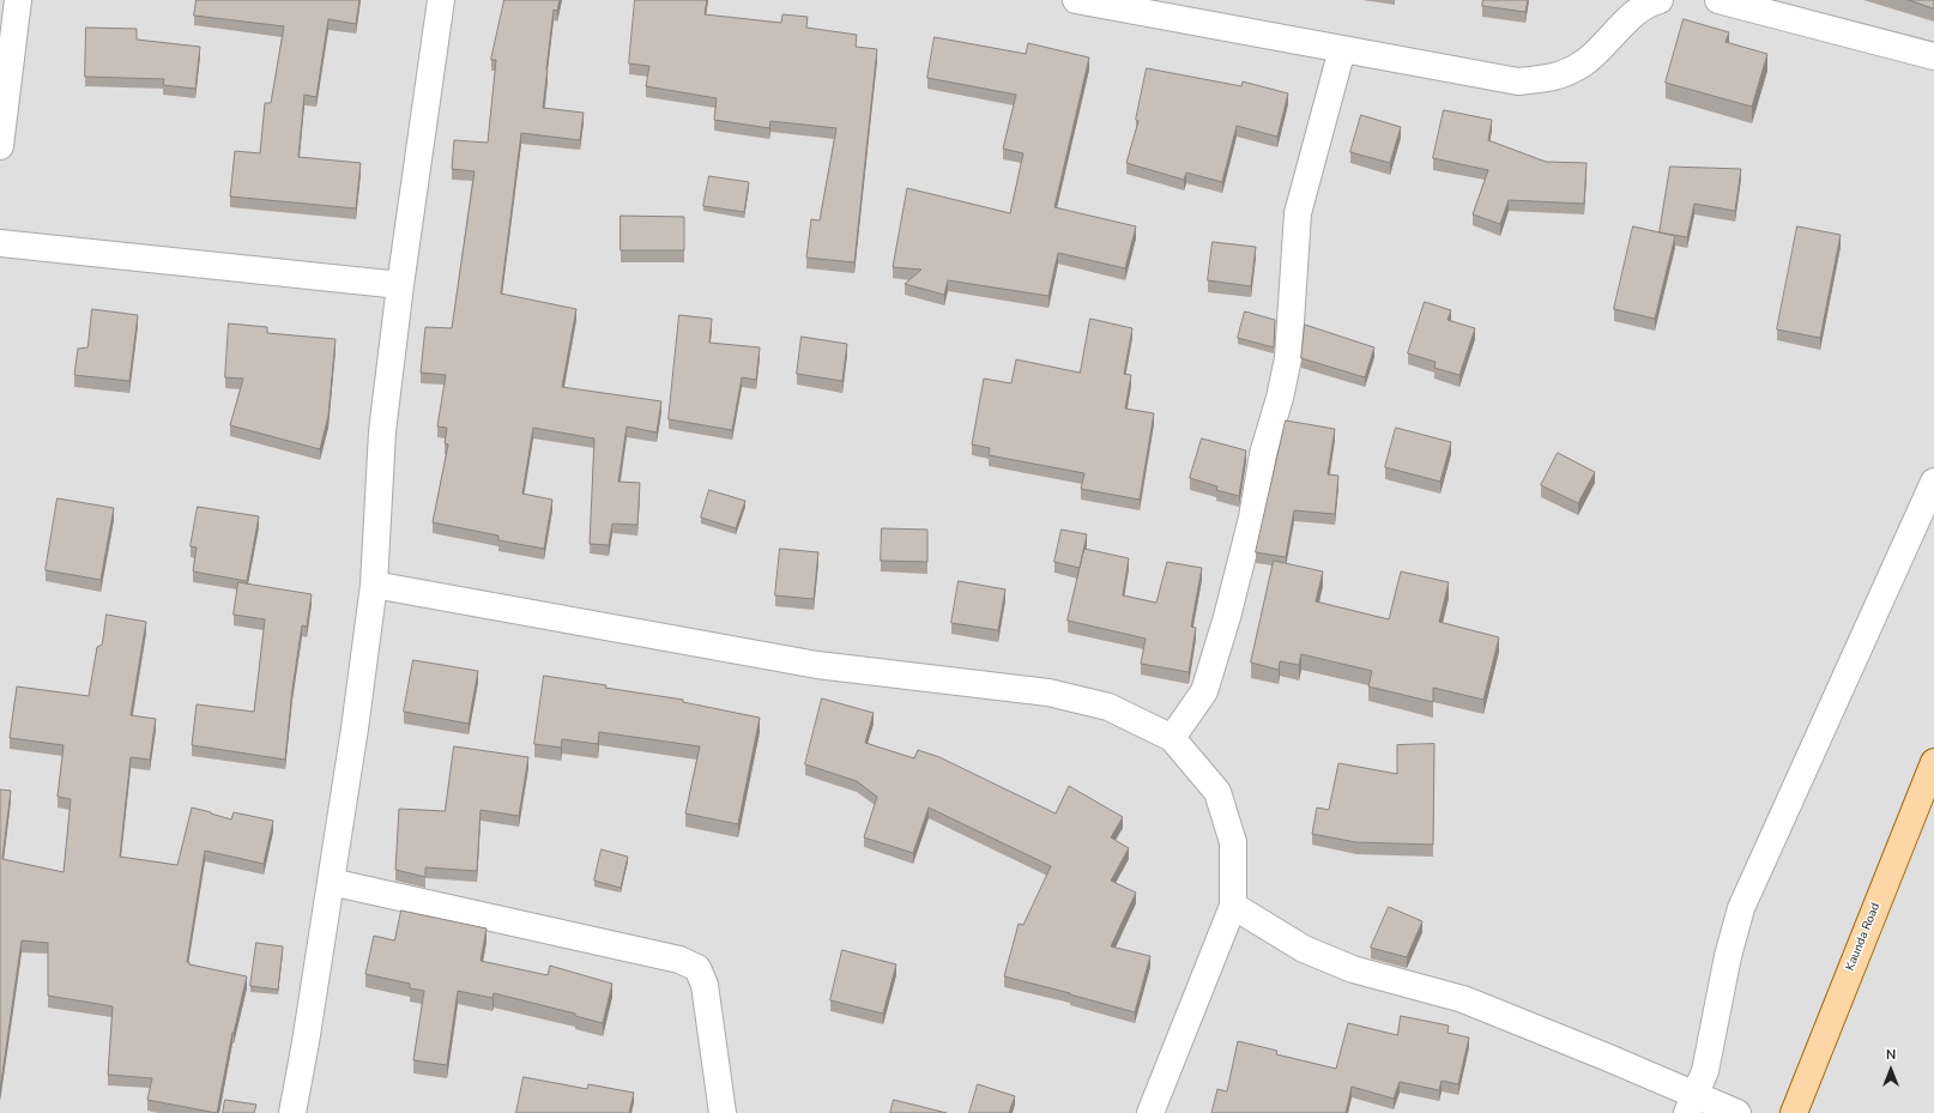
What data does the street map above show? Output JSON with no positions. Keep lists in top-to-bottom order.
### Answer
{
  "streets": {
    "main road": ["Kaunda Road"]
  },
  "north": "top"
}
